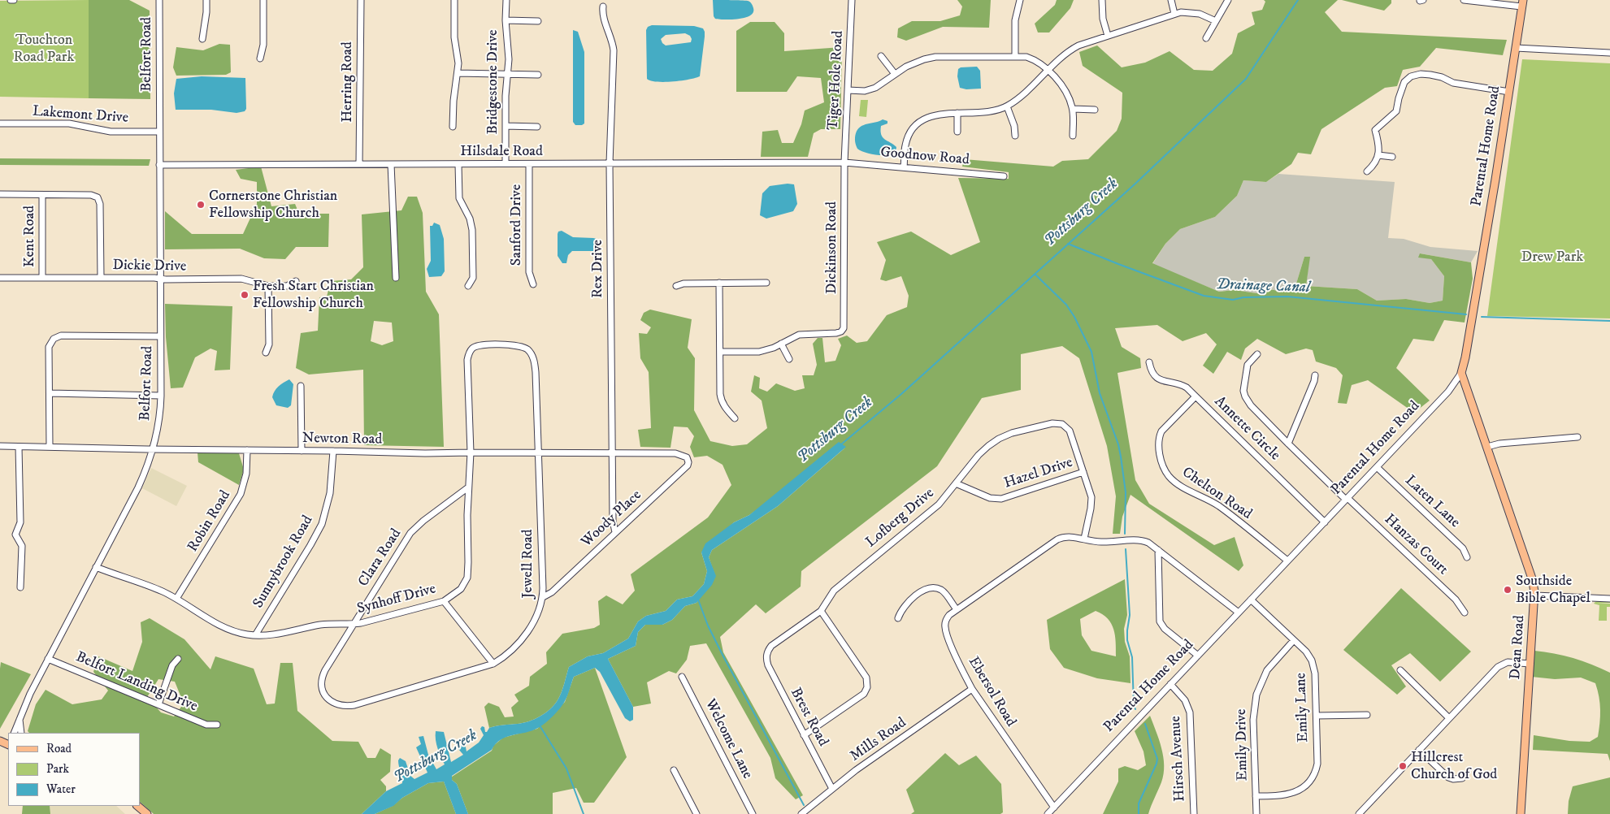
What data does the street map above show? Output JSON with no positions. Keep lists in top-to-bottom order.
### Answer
{
  "streets": {
    "main road": ["Parental Home Road", "Dean Road"],
    "street": [
      "Belfort Road",
      "Tiger Hole Road",
      "Herring Road",
      "Bridgestone Drive",
      "Lakemont Drive",
      "Hilsdale Road",
      "Goodnow Road",
      "Sanford Drive",
      "Kent Road",
      "Dickinson Road",
      "Dickie Drive",
      "Rex Drive",
      "Annette Circle",
      "Newton Road",
      "Hazel Drive",
      "Chelton Road",
      "Laten Lane",
      "Lofberg Drive",
      "Woody Place",
      "Robin Road",
      "Hanzas Court",
      "Clara Road",
      "Sunnybrook Road",
      "Jewell Road",
      "Synhoff Drive",
      "Belfort Landing Drive",
      "Ebersol Road",
      "Emily Lane",
      "Brest Road",
      "Welcome Lane",
      "Mills Road",
      "Emily Drive",
      "Hirsch Avenue"
    ]
  },
  "crossings": [
    ["Belfort Road", "Lakemont Drive"],
    ["Belfort Road", "Hilsdale Road"],
    ["Belfort Road", "Dickie Drive"],
    ["Belfort Road", "Newton Road"],
    ["Belfort Road", "Synhoff Drive"],
    ["Belfort Road", "Belfort Landing Drive"],
    ["Tiger Hole Road", "Hilsdale Road"],
    ["Tiger Hole Road", "Goodnow Road"],
    ["Tiger Hole Road", "Dickinson Road"],
    ["Herring Road", "Hilsdale Road"],
    ["Bridgestone Drive", "Hilsdale Road"],
    ["Parental Home Road", "Annette Circle"],
    ["Parental Home Road", "Chelton Road"],
    ["Parental Home Road", "Laten Lane"],
    ["Parental Home Road", "Hanzas Court"],
    ["Parental Home Road", "Dean Road"],
    ["Parental Home Road", "Ebersol Road"],
    ["Parental Home Road", "Emily Lane"],
    ["Parental Home Road", "Hirsch Avenue"],
    ["Hilsdale Road", "Goodnow Road"],
    ["Hilsdale Road", "Sanford Drive"],
    ["Hilsdale Road", "Dickinson Road"],
    ["Hilsdale Road", "Rex Drive"],
    ["Goodnow Road", "Dickinson Road"],
    ["Kent Road", "Dickie Drive"],
    ["Rex Drive", "Newton Road"],
    ["Rex Drive", "Woody Place"],
    ["Annette Circle", "Chelton Road"],
    ["Newton Road", "Woody Place"],
    ["Newton Road", "Robin Road"],
    ["Newton Road", "Sunnybrook Road"],
    ["Newton Road", "Jewell Road"],
    ["Newton Road", "Synhoff Drive"],
    ["Hazel Drive", "Lofberg Drive"],
    ["Lofberg Drive", "Brest Road"],
    ["Woody Place", "Jewell Road"],
    ["Robin Road", "Synhoff Drive"],
    ["Clara Road", "Jewell Road"],
    ["Clara Road", "Synhoff Drive"],
    ["Sunnybrook Road", "Synhoff Drive"],
    ["Jewell Road", "Synhoff Drive"],
    ["Ebersol Road", "Mills Road"],
    ["Emily Lane", "Emily Drive"],
    ["Brest Road", "Mills Road"]
  ],
  "water": ["Pottsburg Creek", "Drainage Canal"],
  "parks": ["Touchton Road Park", "Drew Park"],
  "places": [
    "Cornerstone Christian Fellowship Church",
    "Fresh Start Christian Fellowship Church",
    "Southside Bible Chapel",
    "Hillcrest Church of God"
  ],
  "legend": ["Road", "Park", "Water"]
}
